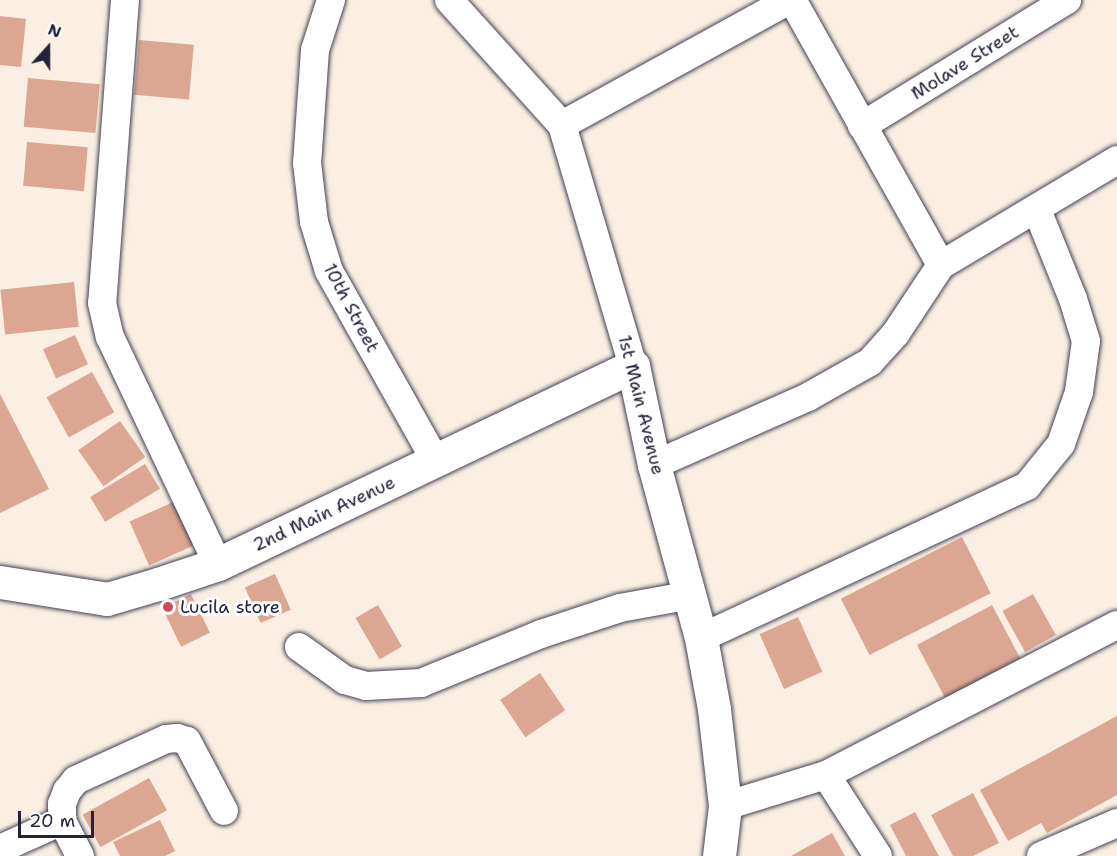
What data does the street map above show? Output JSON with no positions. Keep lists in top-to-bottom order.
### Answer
{
  "streets": {
    "street": [
      "Molave Street",
      "10th Street",
      "1st Main Avenue",
      "2nd Main Avenue"
    ]
  },
  "crossings": [
    ["10th Street", "2nd Main Avenue"],
    ["1st Main Avenue", "2nd Main Avenue"]
  ],
  "places": ["Lucila store"],
  "scale_bar": "20 m",
  "north": "top"
}
